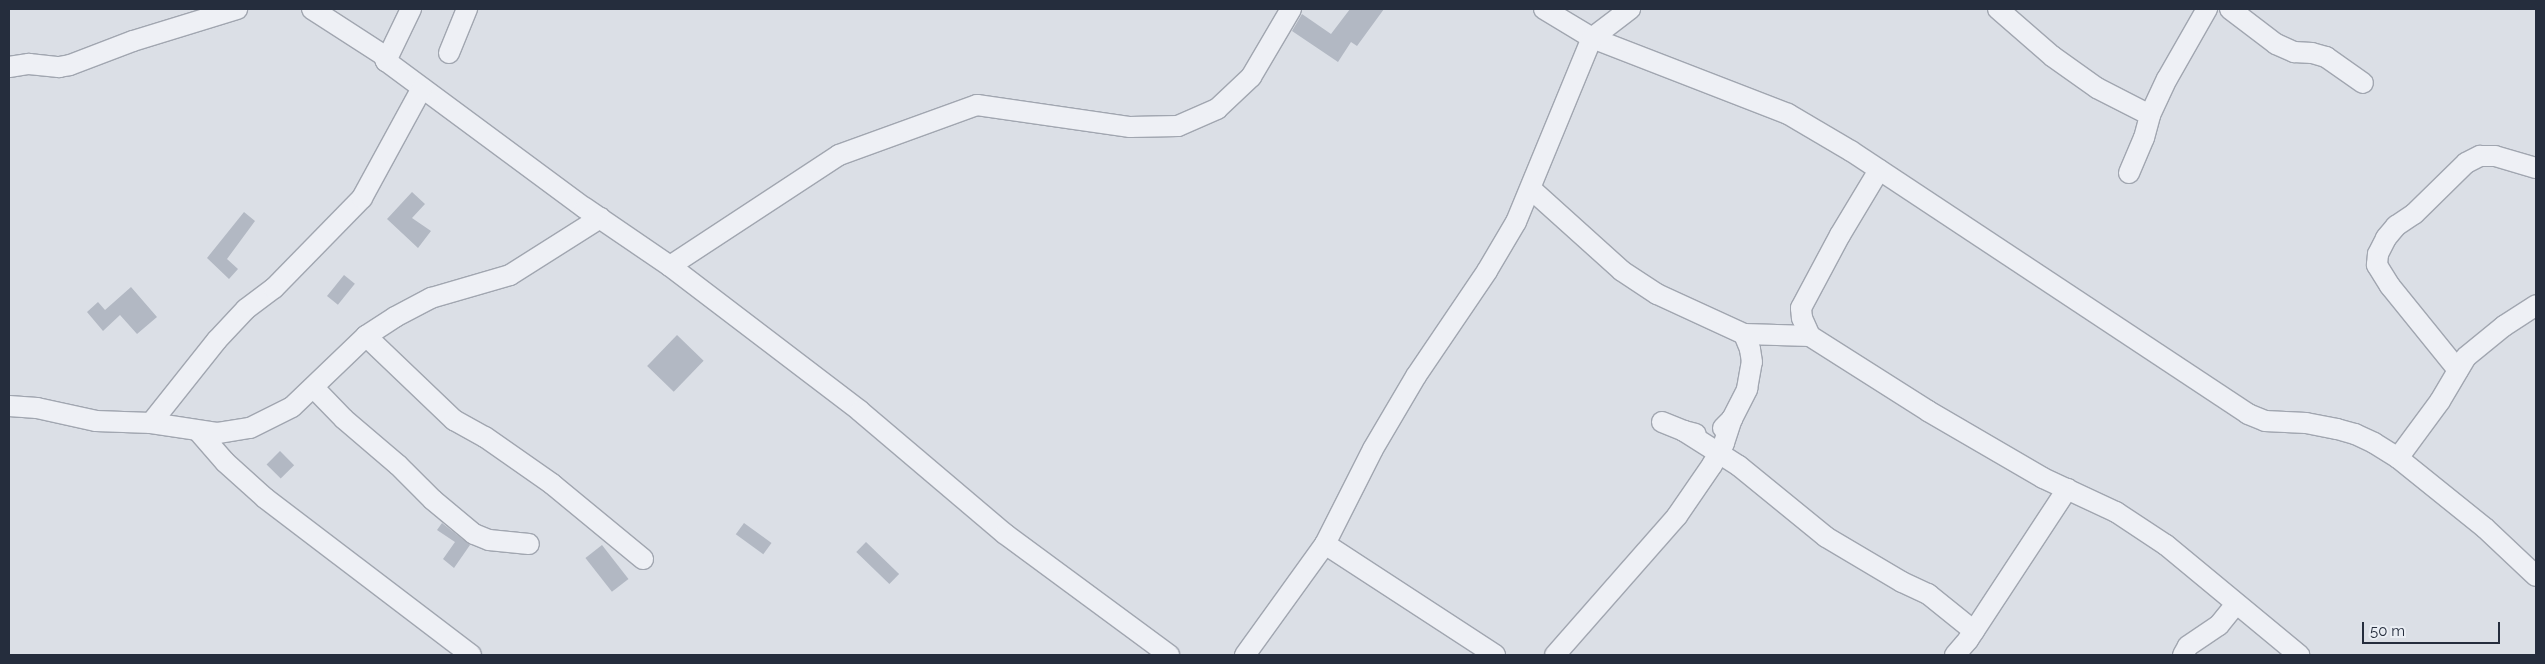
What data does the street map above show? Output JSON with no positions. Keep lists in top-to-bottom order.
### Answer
{
  "scale_bar": "50 m"
}
